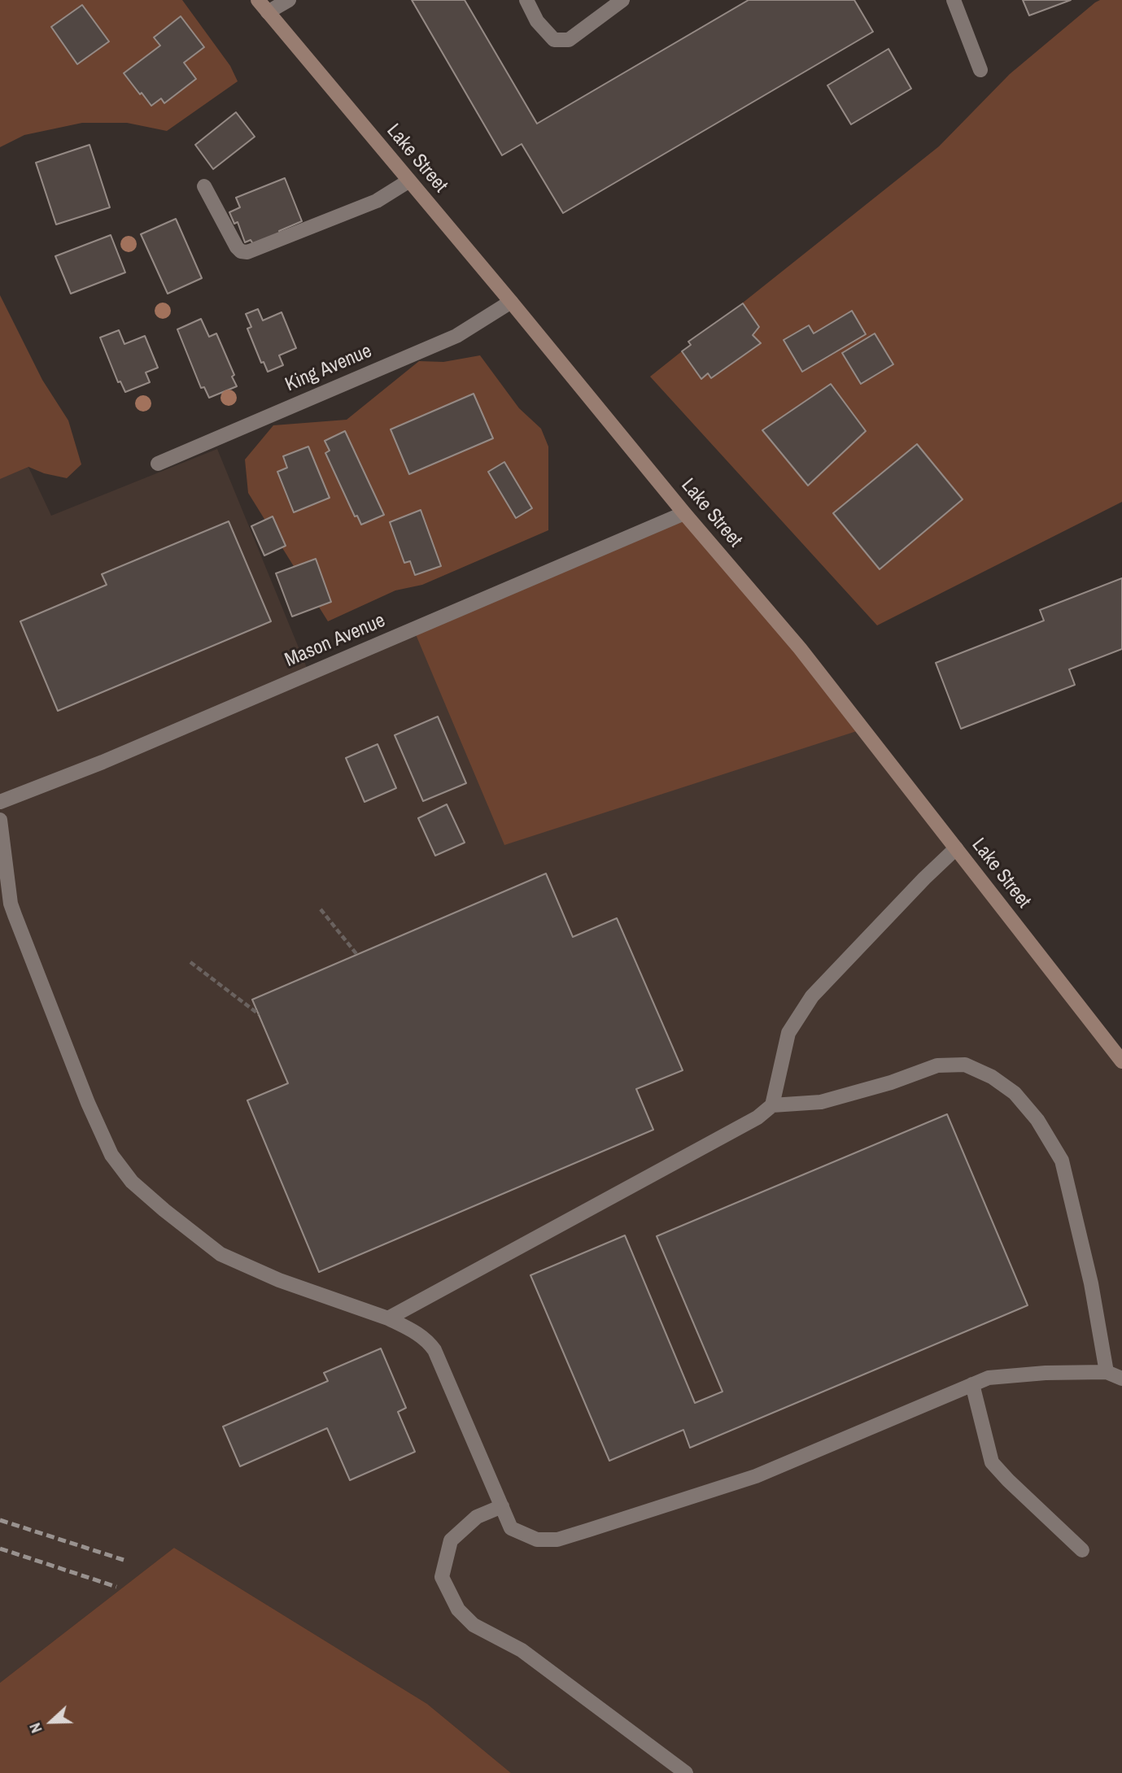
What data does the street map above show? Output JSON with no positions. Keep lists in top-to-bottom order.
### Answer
{
  "streets": {
    "street": ["Lake Street", "King Avenue", "Mason Avenue"]
  },
  "crossings": [
    ["Lake Street", "King Avenue"],
    ["Lake Street", "Mason Avenue"]
  ],
  "north": "left"
}
